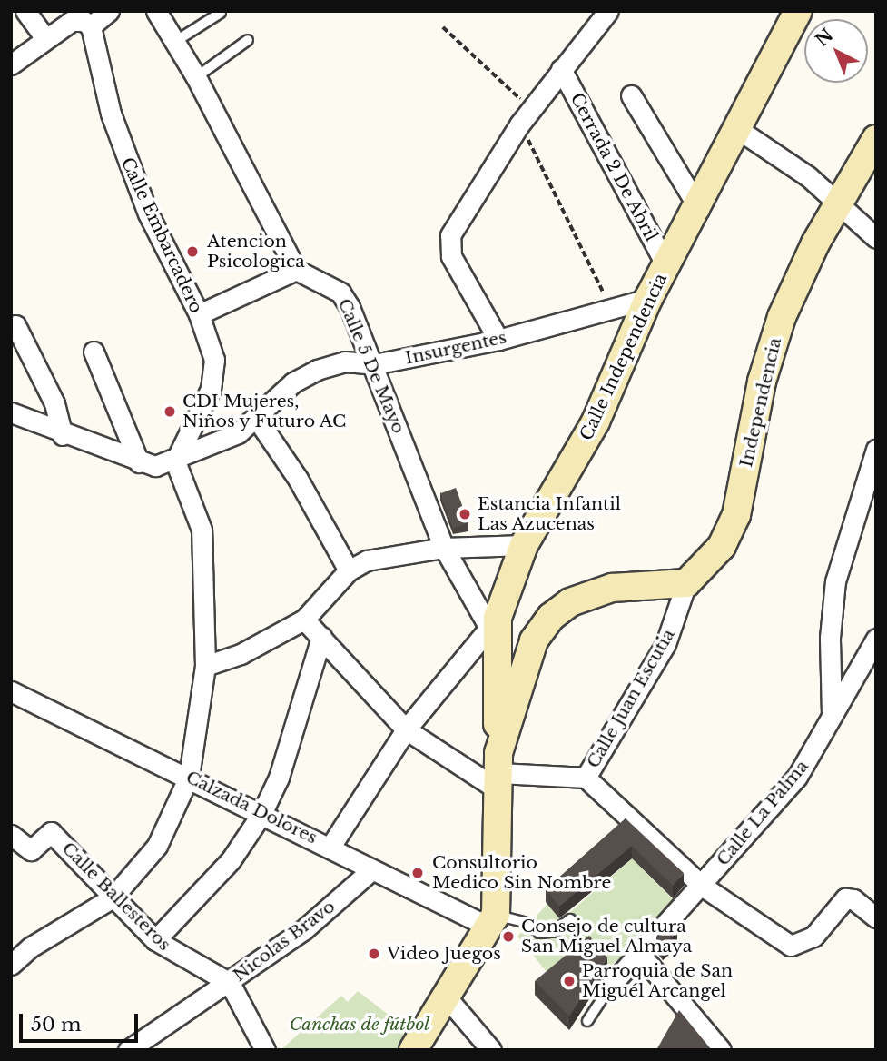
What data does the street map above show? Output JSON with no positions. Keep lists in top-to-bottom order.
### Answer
{
  "streets": {
    "street": [
      "Cerrada 2 De Abril",
      "Calle Embarcadero",
      "Insurgentes",
      "Calle Independencia",
      "Calle 5 De Mayo",
      "Independencia",
      "Calle Juan Escutia",
      "Calzada Dolores",
      "Calle La Palma",
      "Calle Ballesteros",
      "Nicolas Bravo"
    ]
  },
  "crossings": [
    ["Cerrada 2 De Abril", "Calle Independencia"],
    ["Calle Embarcadero", "Insurgentes"],
    ["Insurgentes", "Calle Independencia"],
    ["Insurgentes", "Calle 5 De Mayo"],
    ["Calle Independencia", "Calle 5 De Mayo"],
    ["Independencia", "Calle Juan Escutia"],
    ["Calzada Dolores", "Nicolas Bravo"],
    ["Calle Ballesteros", "Nicolas Bravo"]
  ],
  "parks": ["Canchas de fútbol"],
  "places": [
    "Atencion Psicologica",
    "CDI Mujeres, Niños y Futuro AC",
    "Estancia Infantil Las Azucenas",
    "Consultorio Medico Sin Nombre",
    "Consejo de cultura San Miguel Almaya",
    "Video Juegos",
    "Parroquia de San Miguél Arcangel"
  ],
  "scale_bar": "50 m",
  "north": "top left"
}
